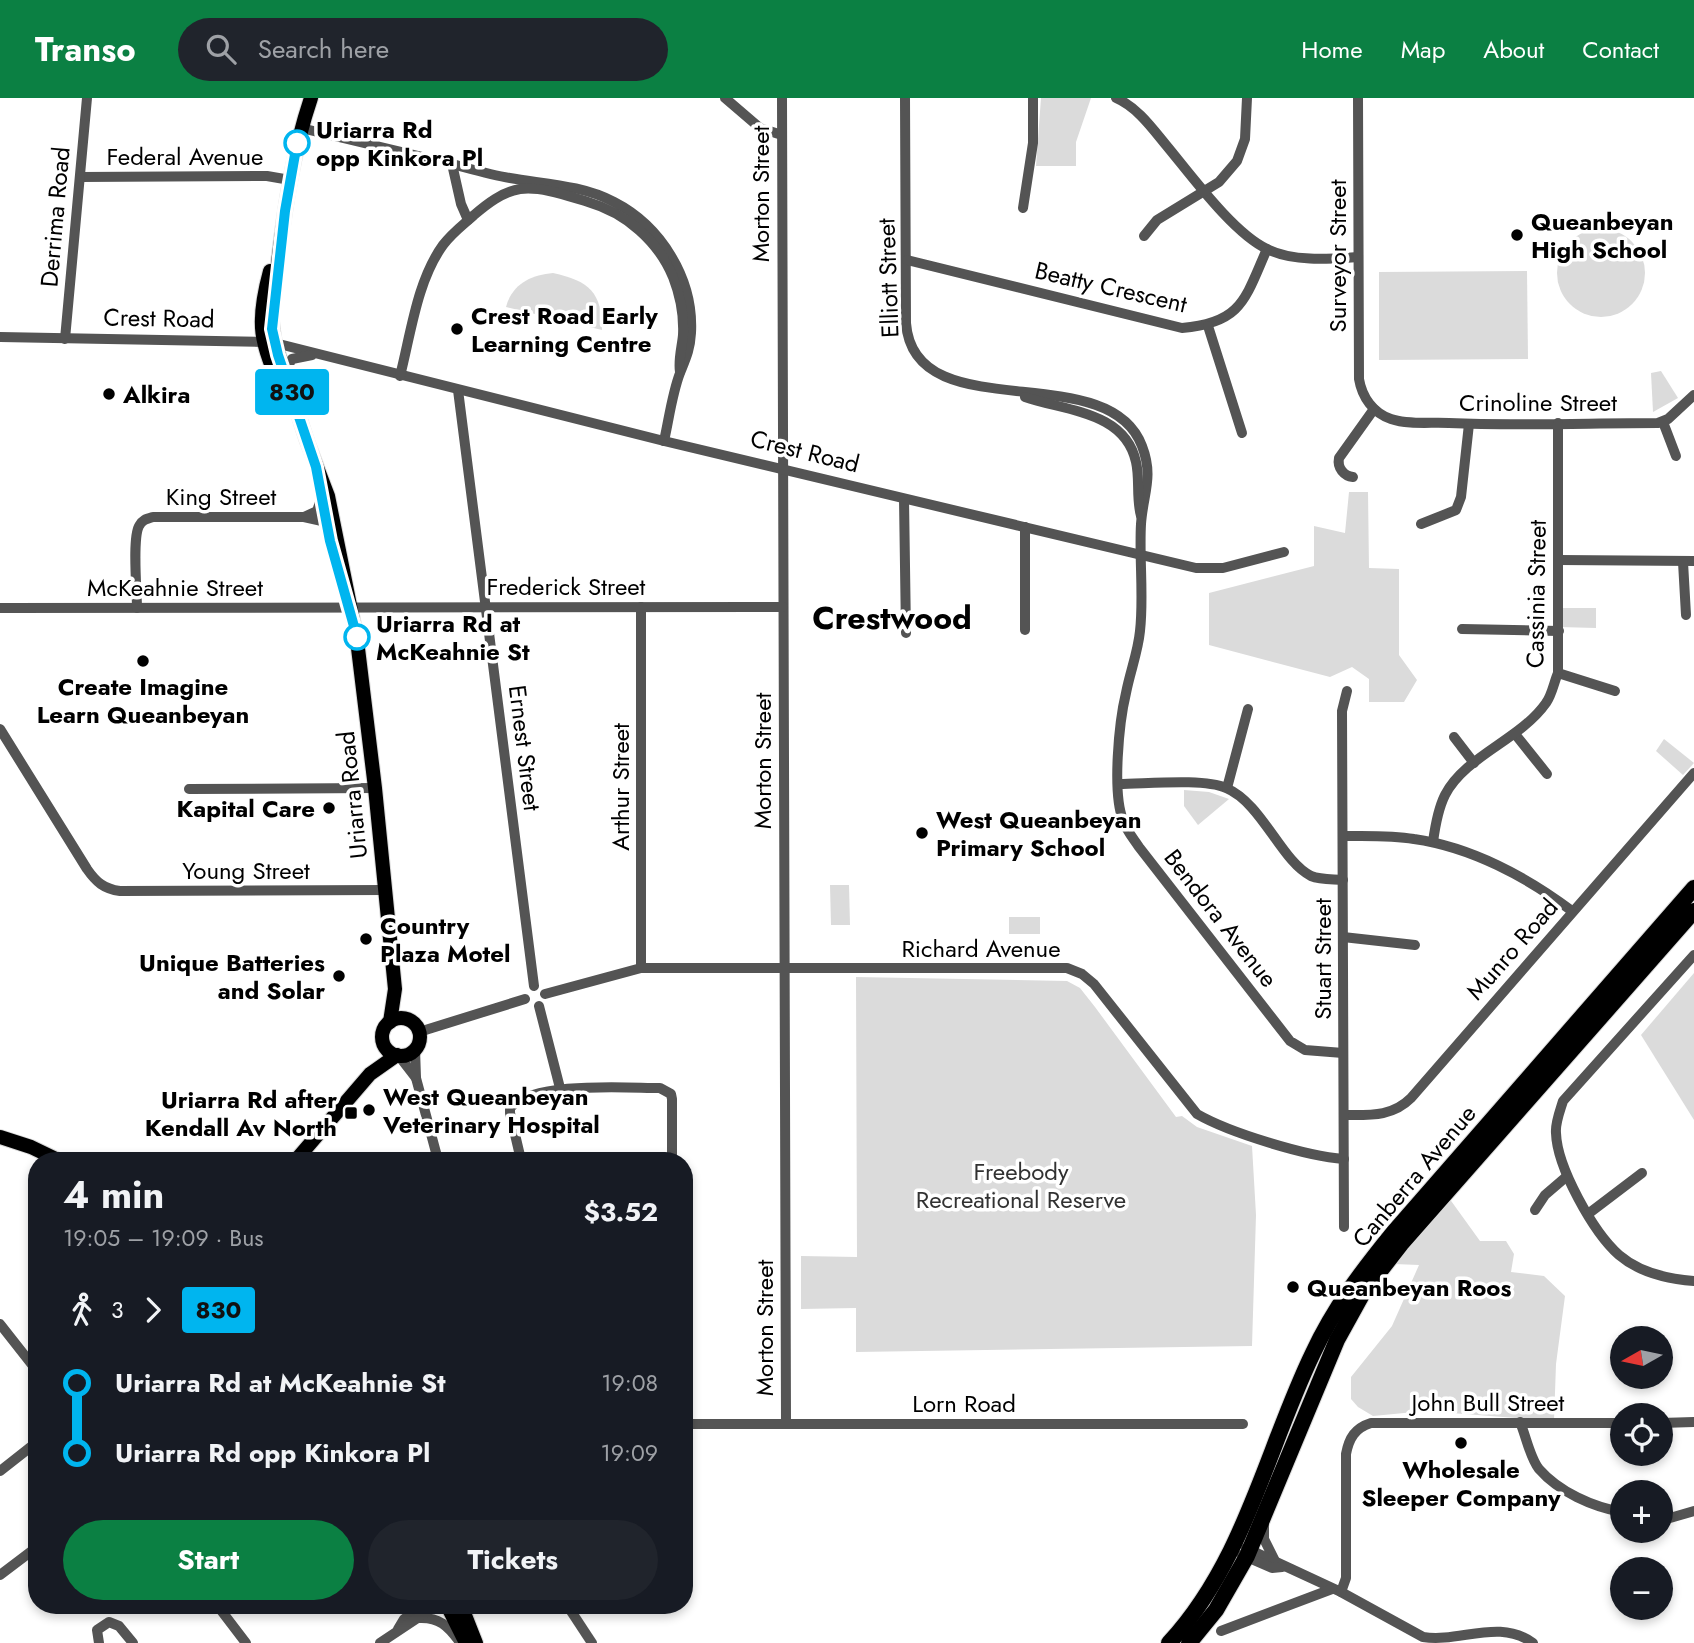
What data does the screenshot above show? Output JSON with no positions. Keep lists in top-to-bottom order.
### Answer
{
  "streets": {
    "highway": ["Canberra Avenue"],
    "main road": ["Uriarra Road"],
    "street": [
      "Federal Avenue",
      "Morton Street",
      "Derrima Road",
      "Surveyor Street",
      "Elliott Street",
      "Beatty Crescent",
      "Crest Road",
      "Crinoline Street",
      "King Street",
      "Frederick Street",
      "McKeahnie Street",
      "Cassinia Street",
      "Ernest Street",
      "Arthur Street",
      "Young Street",
      "Bendora Avenue",
      "Richard Avenue",
      "Munro Road",
      "Stuart Street",
      "John Bull Street",
      "Lorn Road"
    ]
  },
  "crossings": [
    ["Federal Avenue", "Derrima Road"],
    ["Federal Avenue", "Uriarra Road"],
    ["Morton Street", "Crest Road"],
    ["Morton Street", "Frederick Street"],
    ["Morton Street", "Richard Avenue"],
    ["Morton Street", "Lorn Road"],
    ["Derrima Road", "Crest Road"],
    ["Surveyor Street", "Crinoline Street"],
    ["Elliott Street", "Beatty Crescent"],
    ["Elliott Street", "Crest Road"],
    ["Elliott Street", "Bendora Avenue"],
    ["Crest Road", "Ernest Street"],
    ["Crest Road", "Uriarra Road"],
    ["Crest Road", "Bendora Avenue"],
    ["Crinoline Street", "Cassinia Street"],
    ["King Street", "McKeahnie Street"],
    ["King Street", "Uriarra Road"],
    ["Frederick Street", "McKeahnie Street"],
    ["Frederick Street", "Ernest Street"],
    ["Frederick Street", "Arthur Street"],
    ["Frederick Street", "Uriarra Road"],
    ["McKeahnie Street", "Uriarra Road"],
    ["Ernest Street", "Richard Avenue"],
    ["Arthur Street", "Richard Avenue"],
    ["Uriarra Road", "Young Street"],
    ["Bendora Avenue", "Stuart Street"],
    ["Richard Avenue", "Stuart Street"],
    ["Munro Road", "Stuart Street"]
  ],
  "districts": ["Crestwood"],
  "parks": ["Freebody Recreational Reserve"],
  "places": {
    "other": [
      "Uriarra Rd opp Kinkora Pl",
      "Queanbeyan High School",
      "Crest Road Early Learning Centre",
      "Alkira",
      "Uriarra Rd at McKeahnie St",
      "Create Imagine Learn Queanbeyan",
      "Kapital Care",
      "West Queanbeyan Primary School",
      "Country Plaza Motel",
      "Unique Batteries and Solar",
      "West Queanbeyan Veterinary Hospital",
      "Queanbeyan Roos",
      "Wholesale Sleeper Company"
    ],
    "transit": ["Uriarra Rd after Kendall Av North"]
  },
  "lines": ["bus line 830"],
  "north": "left",
  "page": {
    "header": "Transo",
    "search": "Search here",
    "nav": [
      "Home",
      "Map",
      "About",
      "Contact"
    ],
    "on_map": "830",
    "heading": ["4 min", "19:05 – 19:09 · Bus", "$3.52"],
    "legs": ["3", "830"],
    "map_buttons": ["+", "−"],
    "list": [
      {
        "name": "Uriarra Rd at McKeahnie St",
        "value": "19:08"
      },
      {
        "name": "Uriarra Rd opp Kinkora Pl",
        "value": "19:09"
      }
    ],
    "buttons": ["Start", "Tickets"]
  }
}
